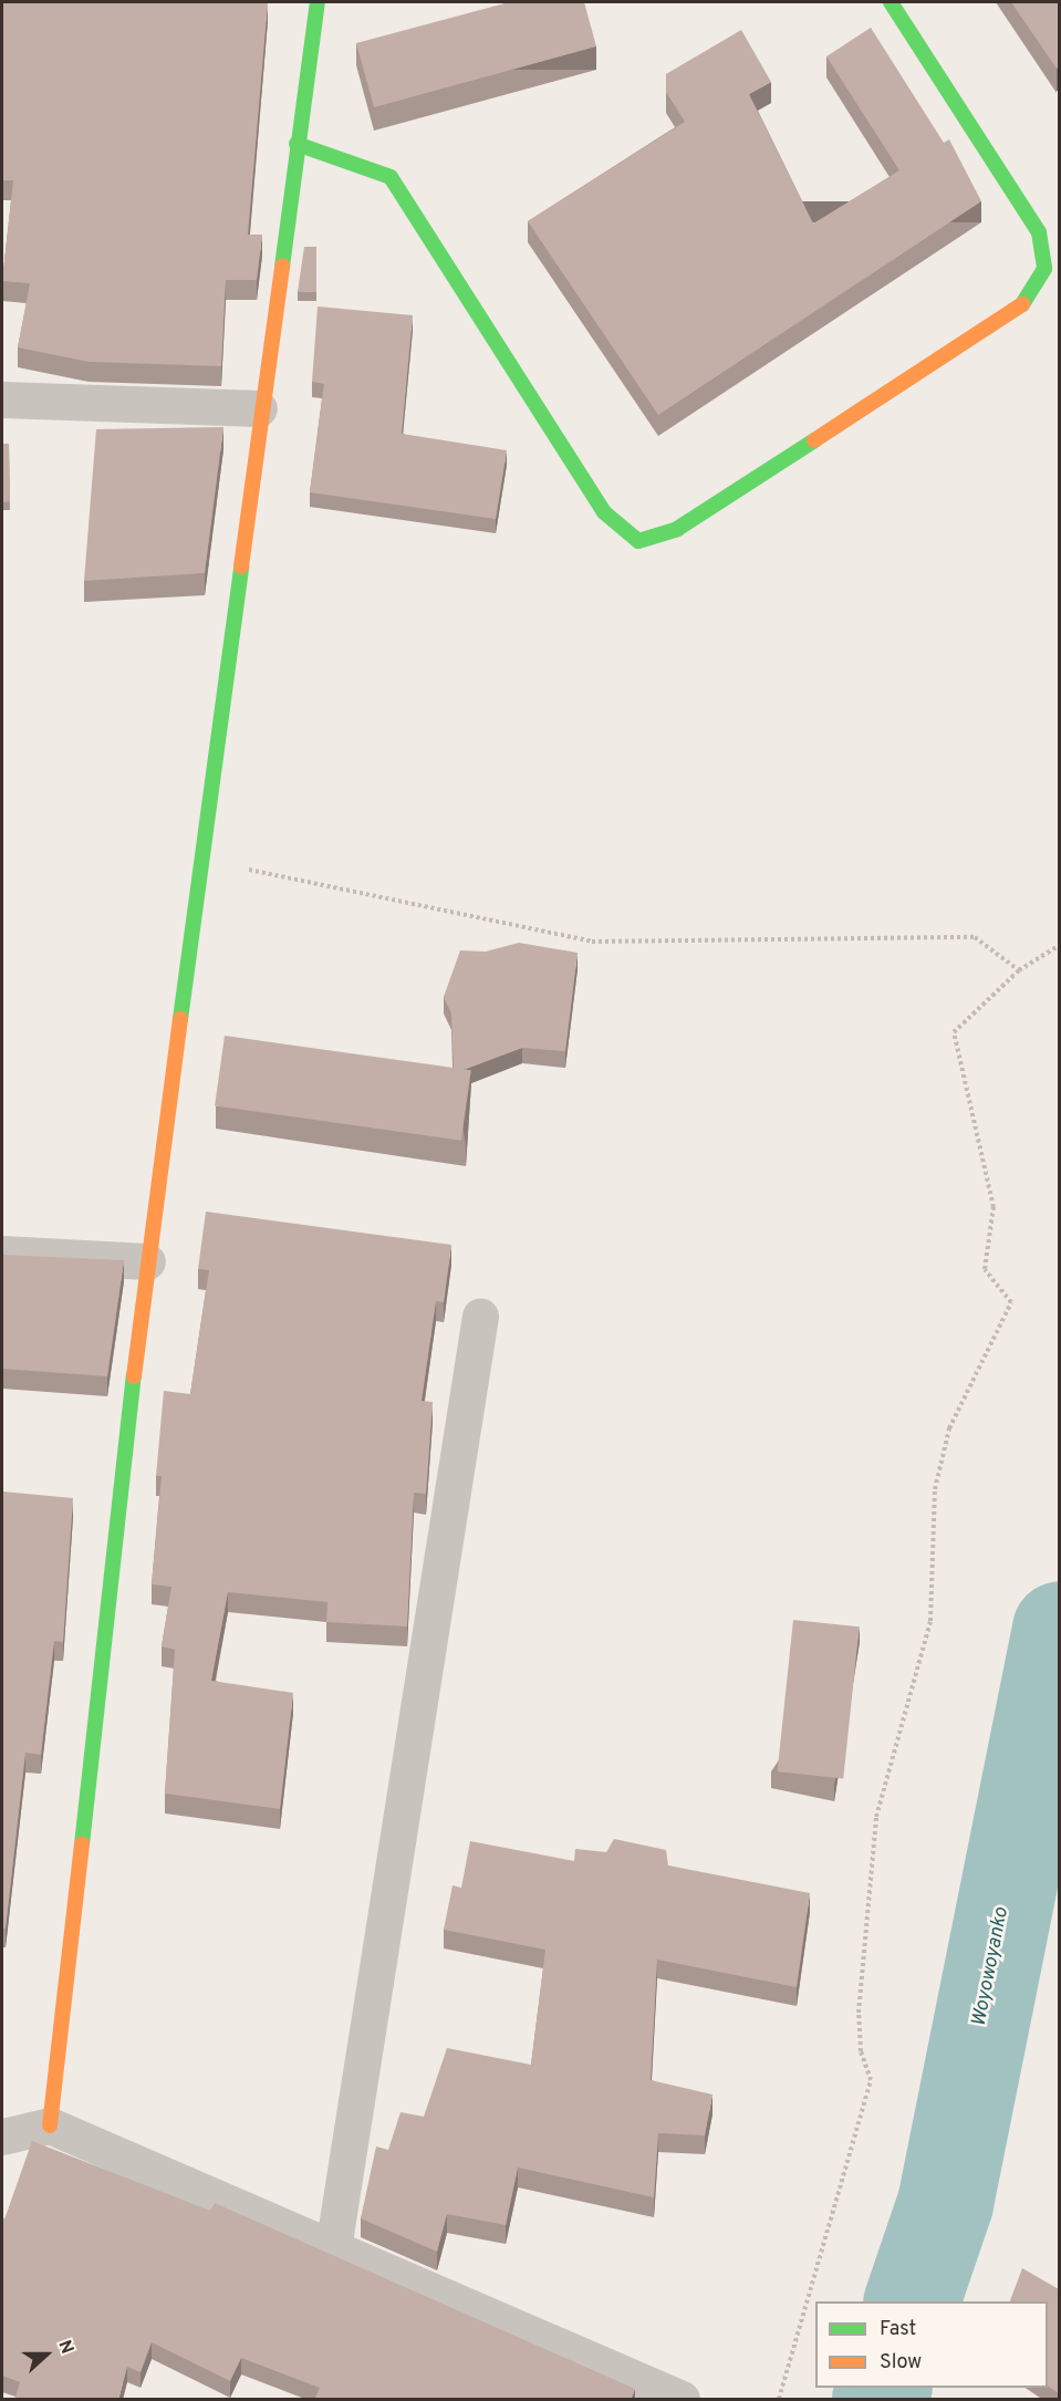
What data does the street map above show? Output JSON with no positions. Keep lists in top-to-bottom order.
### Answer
{
  "water": ["Woyowoyanko"],
  "legend": ["Fast", "Slow"],
  "north": "right"
}
